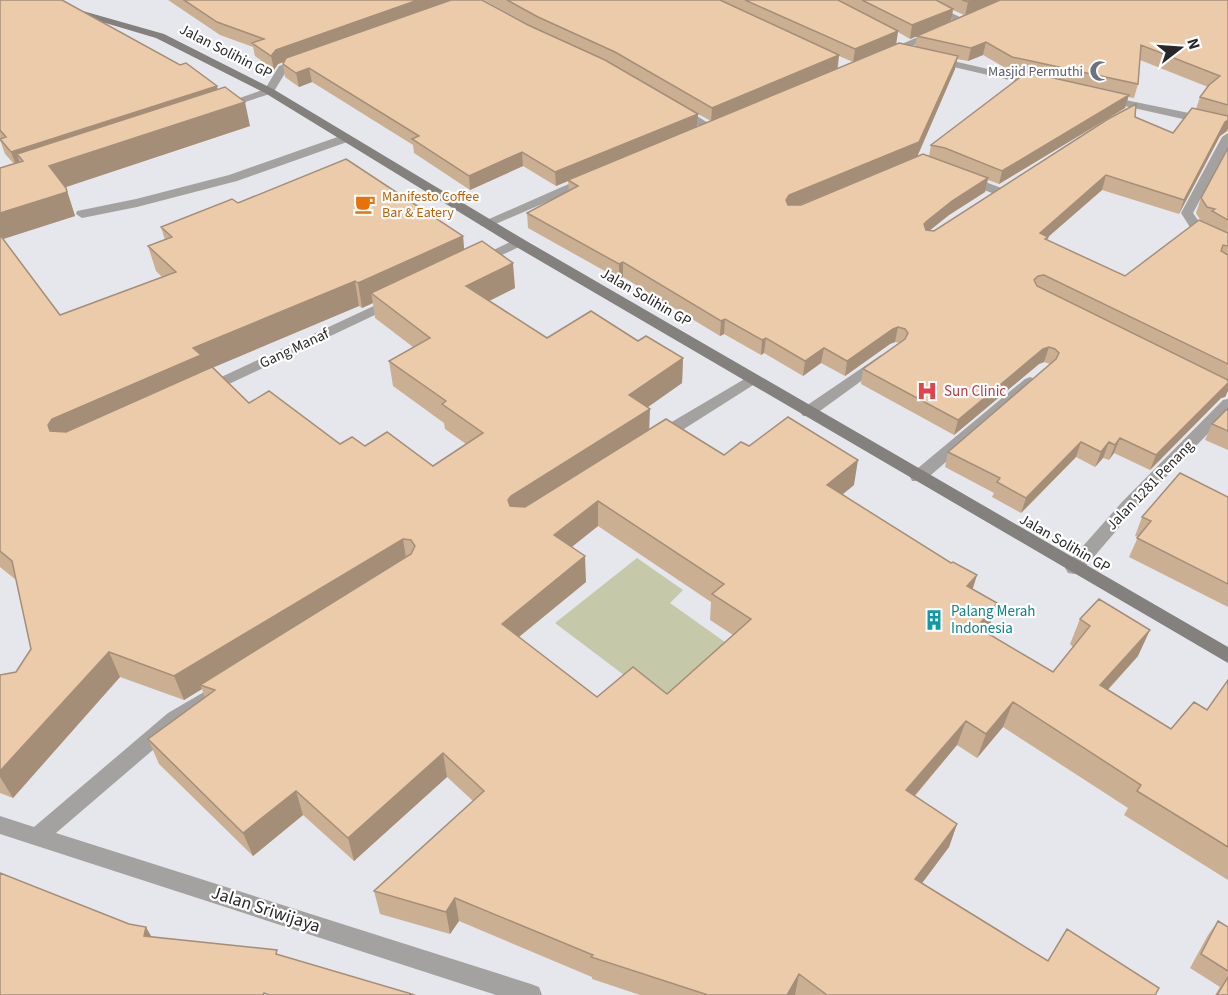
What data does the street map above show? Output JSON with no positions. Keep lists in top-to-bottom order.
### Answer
{
  "streets": {
    "main road": ["Jalan Solihin GP"],
    "street": ["Gang Manaf", "Jalan 1281 Penang", "Jalan Sriwijaya"]
  },
  "crossings": [
    ["Jalan Solihin GP", "Jalan 1281 Penang"]
  ],
  "places": {
    "mosque": ["Masjid Permuthi"],
    "cafe": ["Manifesto Coffee Bar & Eatery"],
    "hospital": ["Sun Clinic"],
    "building": ["Palang Merah Indonesia"]
  },
  "north": "right"
}
